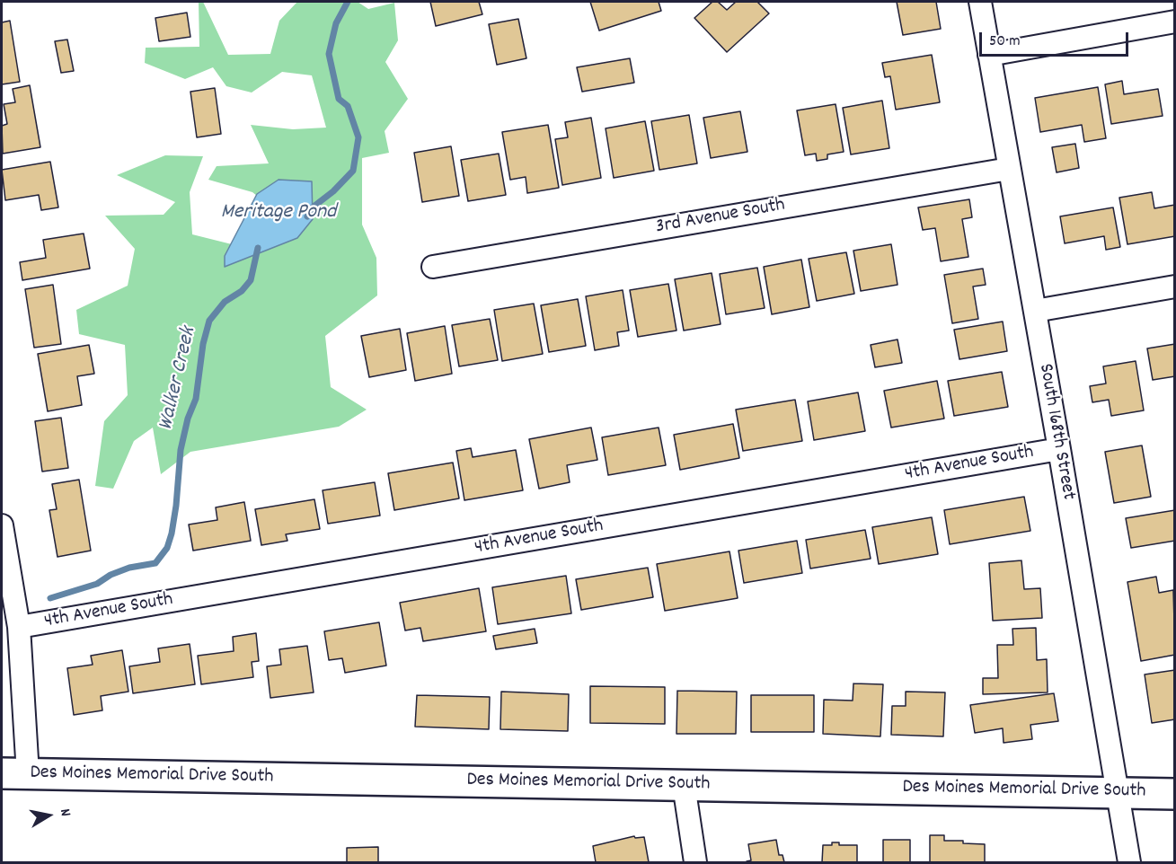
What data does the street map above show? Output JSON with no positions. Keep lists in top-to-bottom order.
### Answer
{
  "streets": {
    "main road": ["Des Moines Memorial Drive South"],
    "street": ["3rd Avenue South", "South 168th Street", "4th Avenue South"]
  },
  "crossings": [
    ["3rd Avenue South", "South 168th Street"],
    ["South 168th Street", "4th Avenue South"],
    ["South 168th Street", "Des Moines Memorial Drive South"]
  ],
  "water": ["Meritage Pond", "Walker Creek"],
  "scale_bar": "50 m",
  "north": "right"
}
